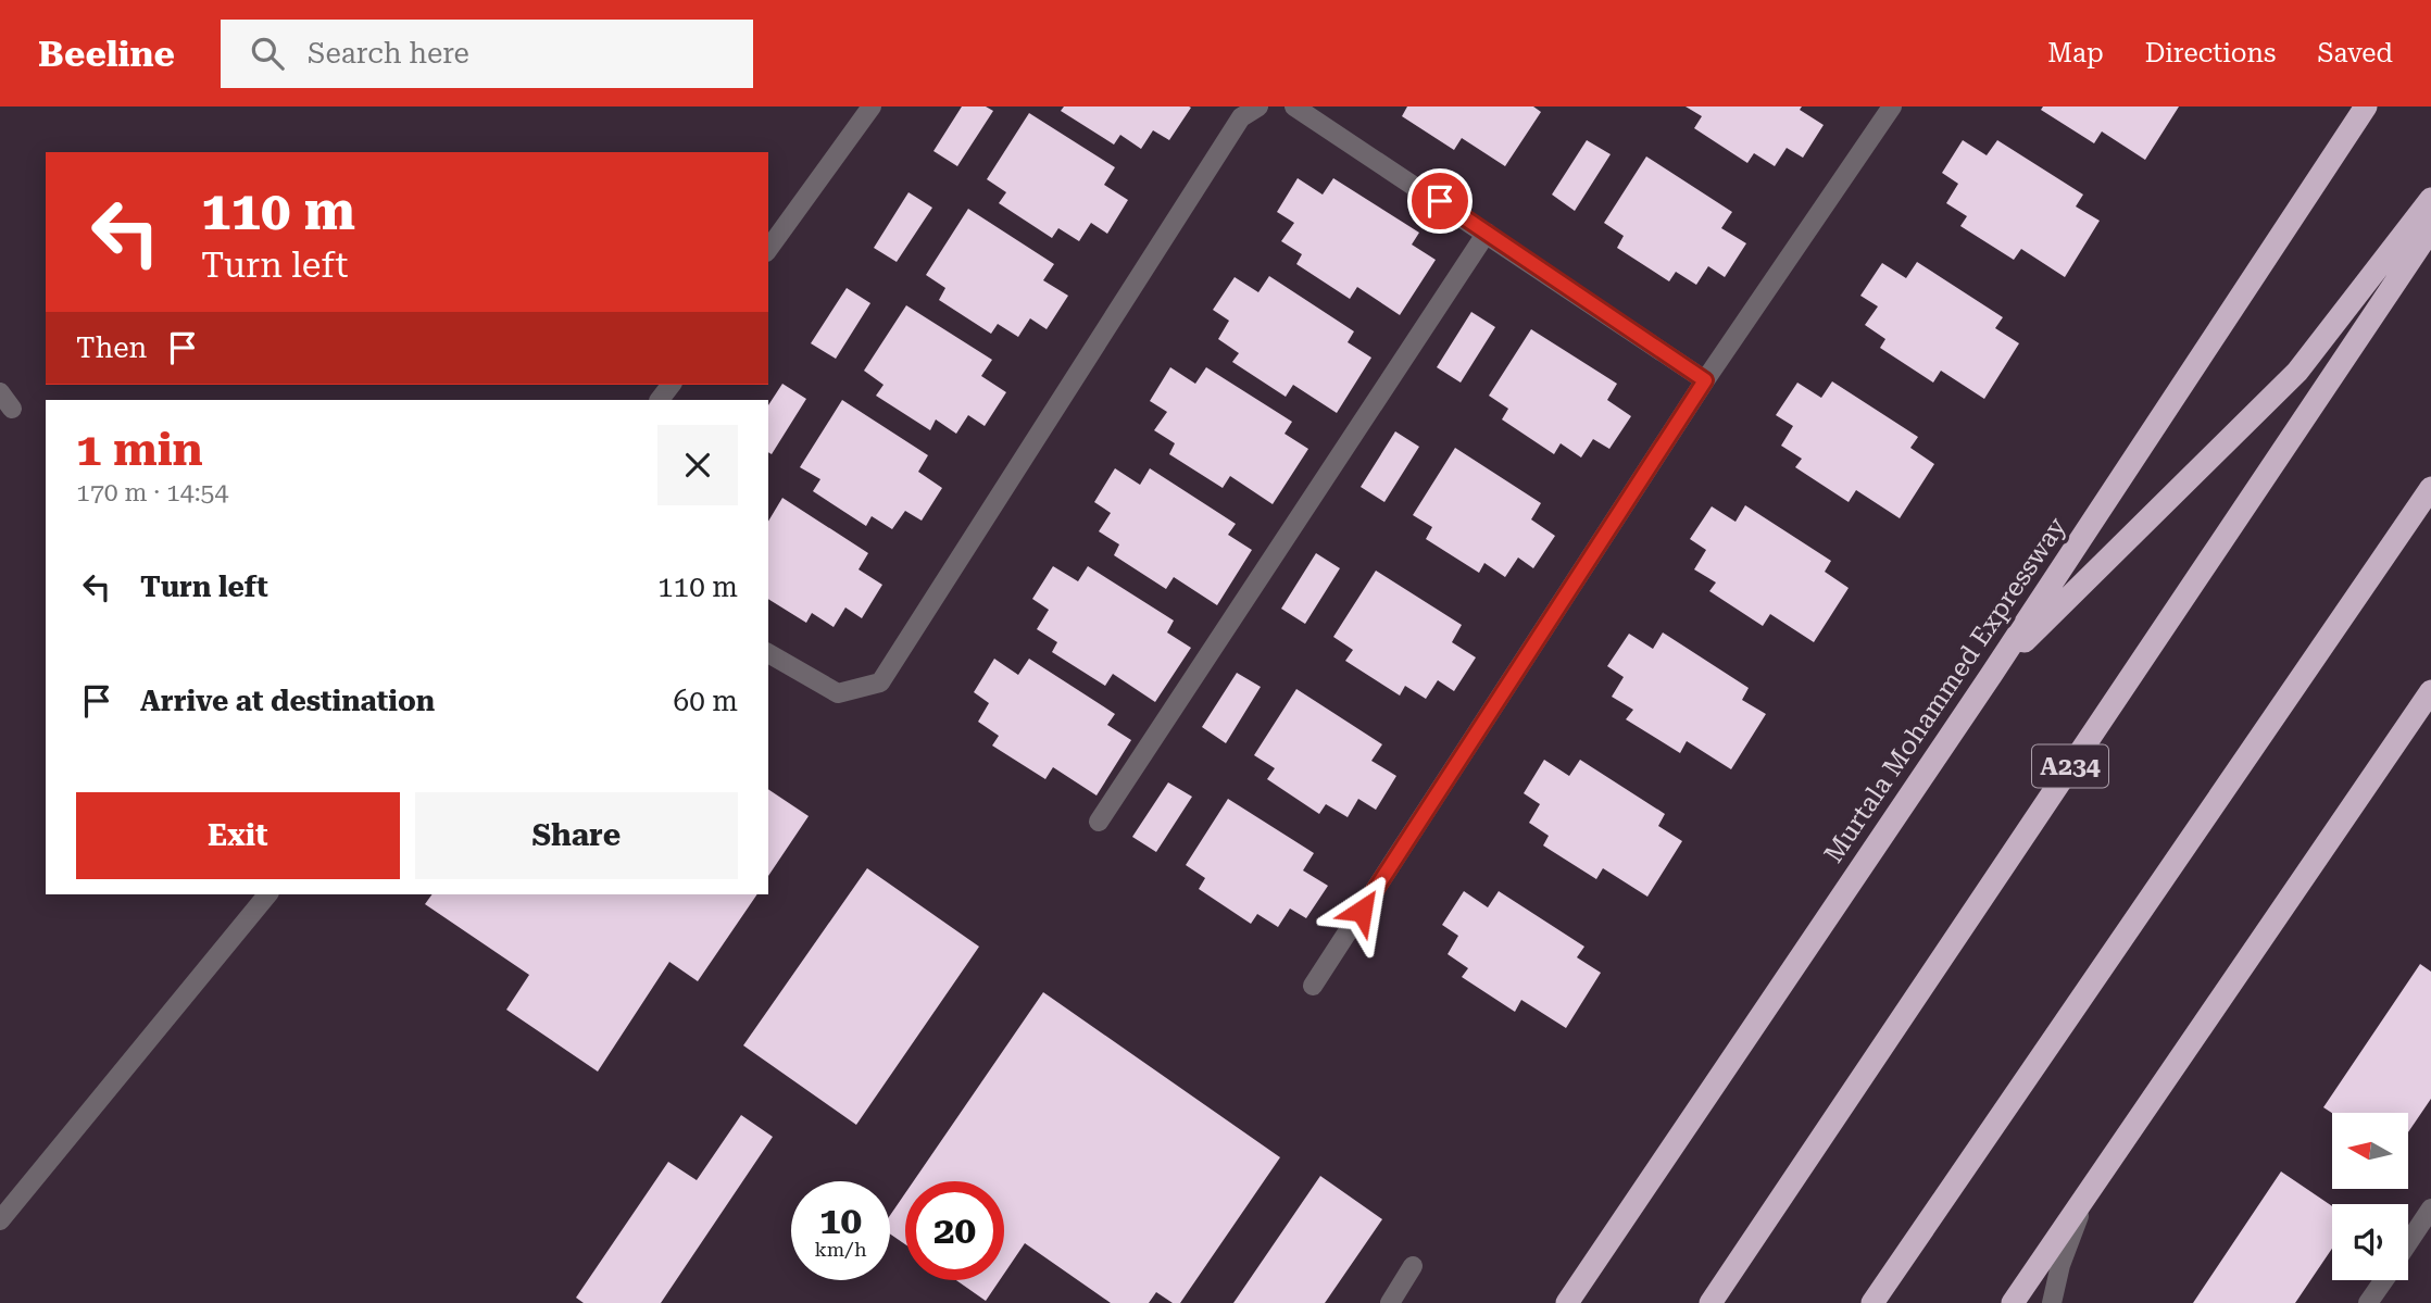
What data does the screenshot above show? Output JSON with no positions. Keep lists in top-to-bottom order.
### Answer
{
  "streets": {
    "highway": ["Murtala Mohammed Expressway", "A234"]
  },
  "north": "left",
  "page": {
    "header": "Beeline",
    "search": "Search here",
    "nav": ["Map", "Directions", "Saved"],
    "turn": ["110 m", "Turn left"],
    "then": "Then",
    "heading": ["1 min", "170 m · 14:54"],
    "list": [
      {
        "name": "Turn left",
        "value": "110 m"
      },
      {
        "name": "Arrive at destination",
        "value": "60 m"
      }
    ],
    "buttons": ["Exit", "Share"],
    "speed": "10 km/h",
    "limit": "20"
  }
}
